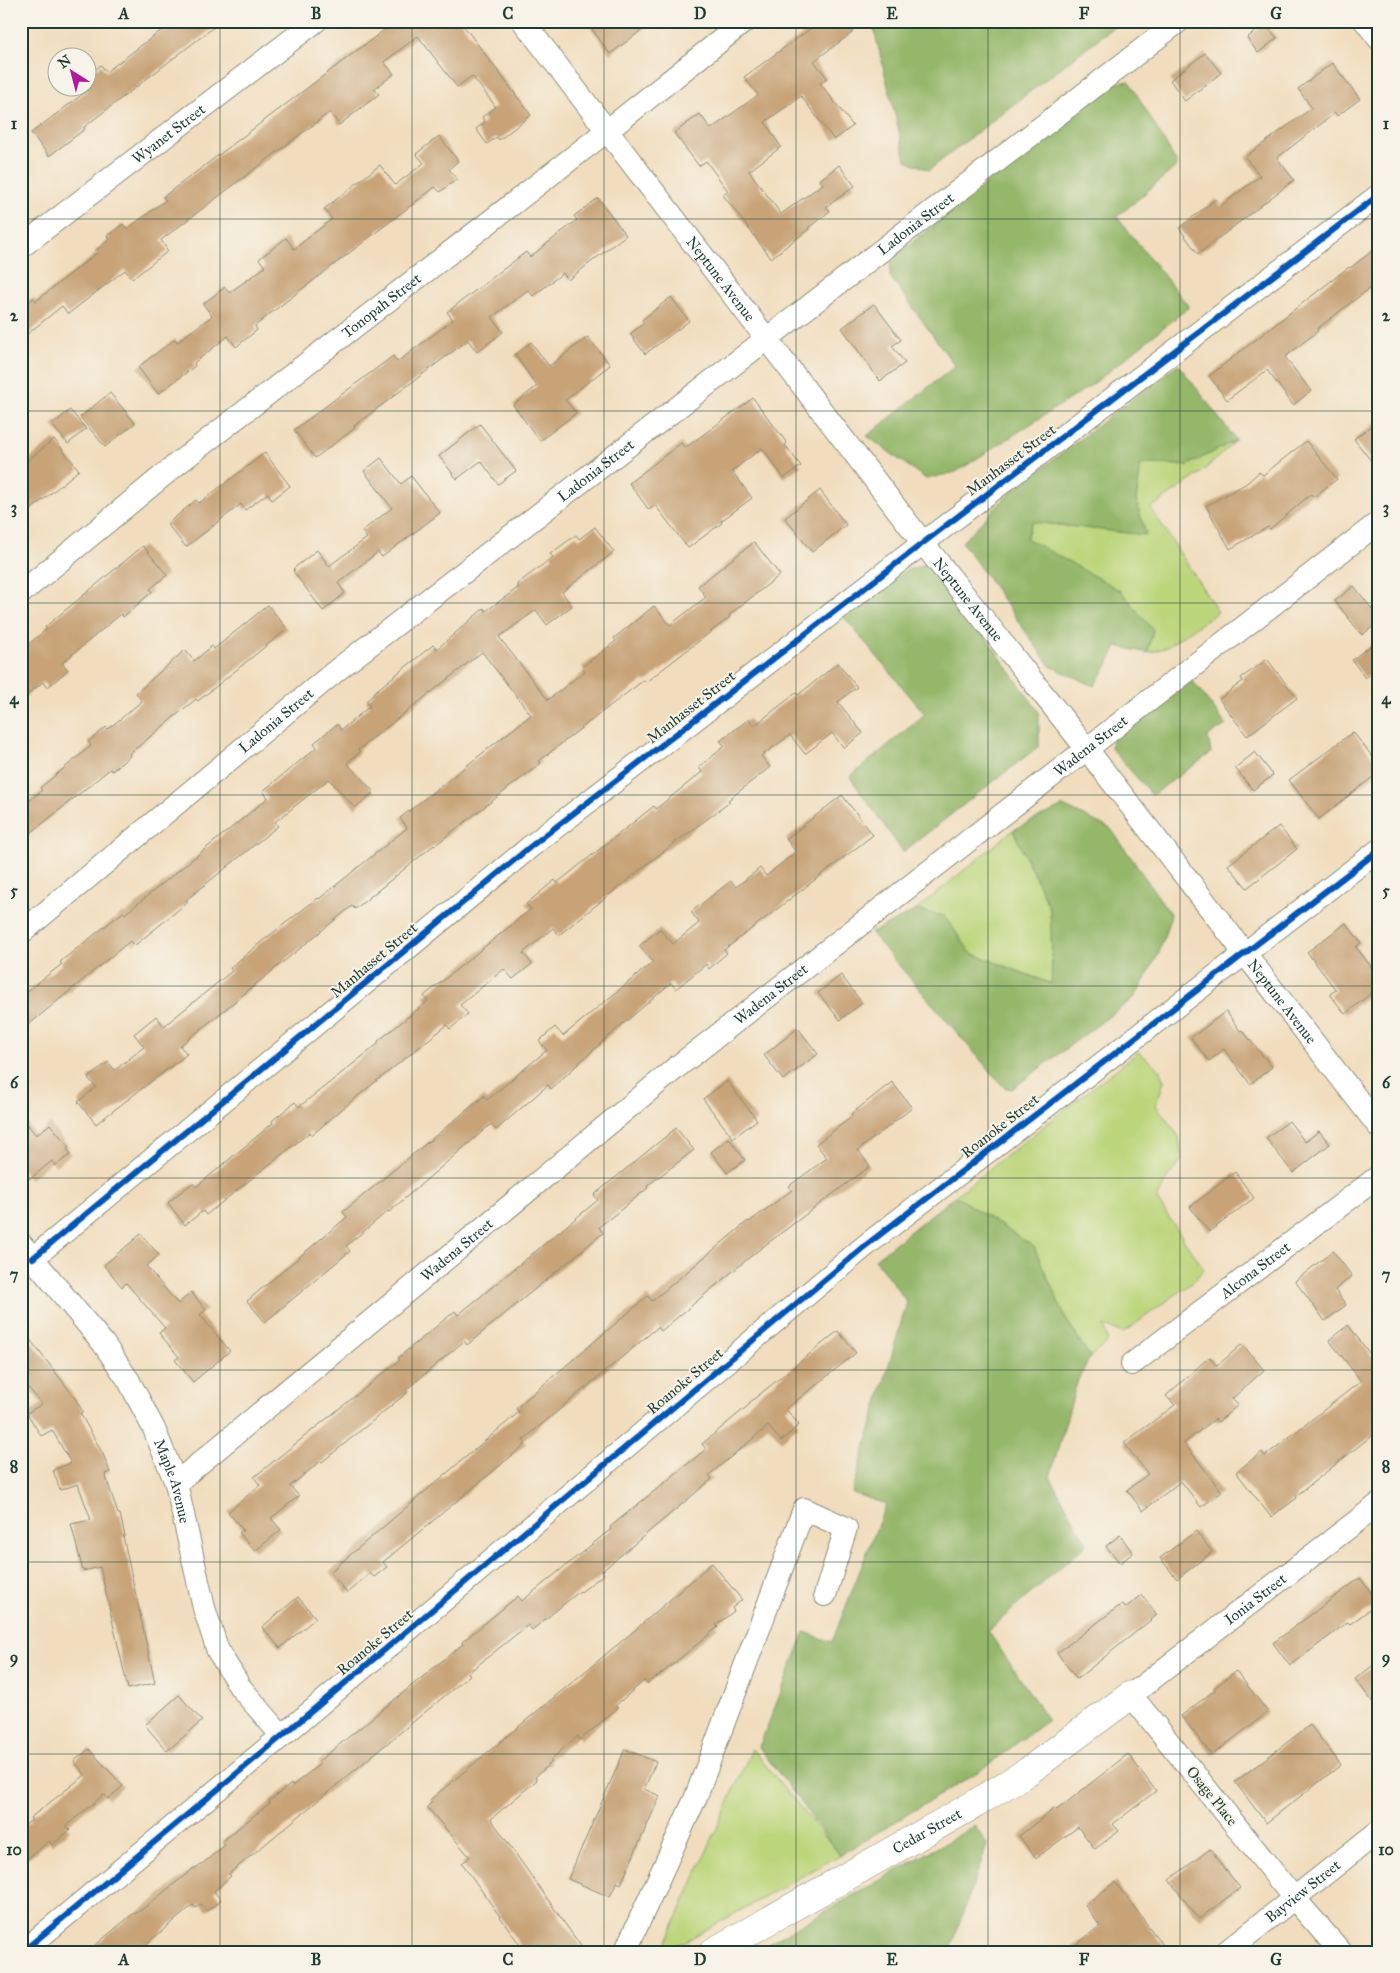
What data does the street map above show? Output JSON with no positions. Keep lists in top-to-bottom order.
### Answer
{
  "streets": {
    "street": [
      "Wyanet Street",
      "Ladonia Street",
      "Neptune Avenue",
      "Tonopah Street",
      "Manhasset Street",
      "Wadena Street",
      "Roanoke Street",
      "Alcona Street",
      "Maple Avenue",
      "Ionia Street",
      "Osage Place",
      "Cedar Street",
      "Bayview Street"
    ]
  },
  "crossings": [
    ["Ladonia Street", "Neptune Avenue"],
    ["Neptune Avenue", "Tonopah Street"],
    ["Neptune Avenue", "Manhasset Street"],
    ["Neptune Avenue", "Wadena Street"],
    ["Neptune Avenue", "Roanoke Street"],
    ["Manhasset Street", "Maple Avenue"],
    ["Wadena Street", "Maple Avenue"],
    ["Roanoke Street", "Maple Avenue"],
    ["Ionia Street", "Osage Place"],
    ["Ionia Street", "Cedar Street"],
    ["Osage Place", "Cedar Street"],
    ["Osage Place", "Bayview Street"]
  ],
  "north": "top left",
  "grid": {
    "columns": [
      "A",
      "B",
      "C",
      "D",
      "E",
      "F",
      "G"
    ],
    "rows": [
      "1",
      "2",
      "3",
      "4",
      "5",
      "6",
      "7",
      "8",
      "9",
      "10"
    ]
  }
}
